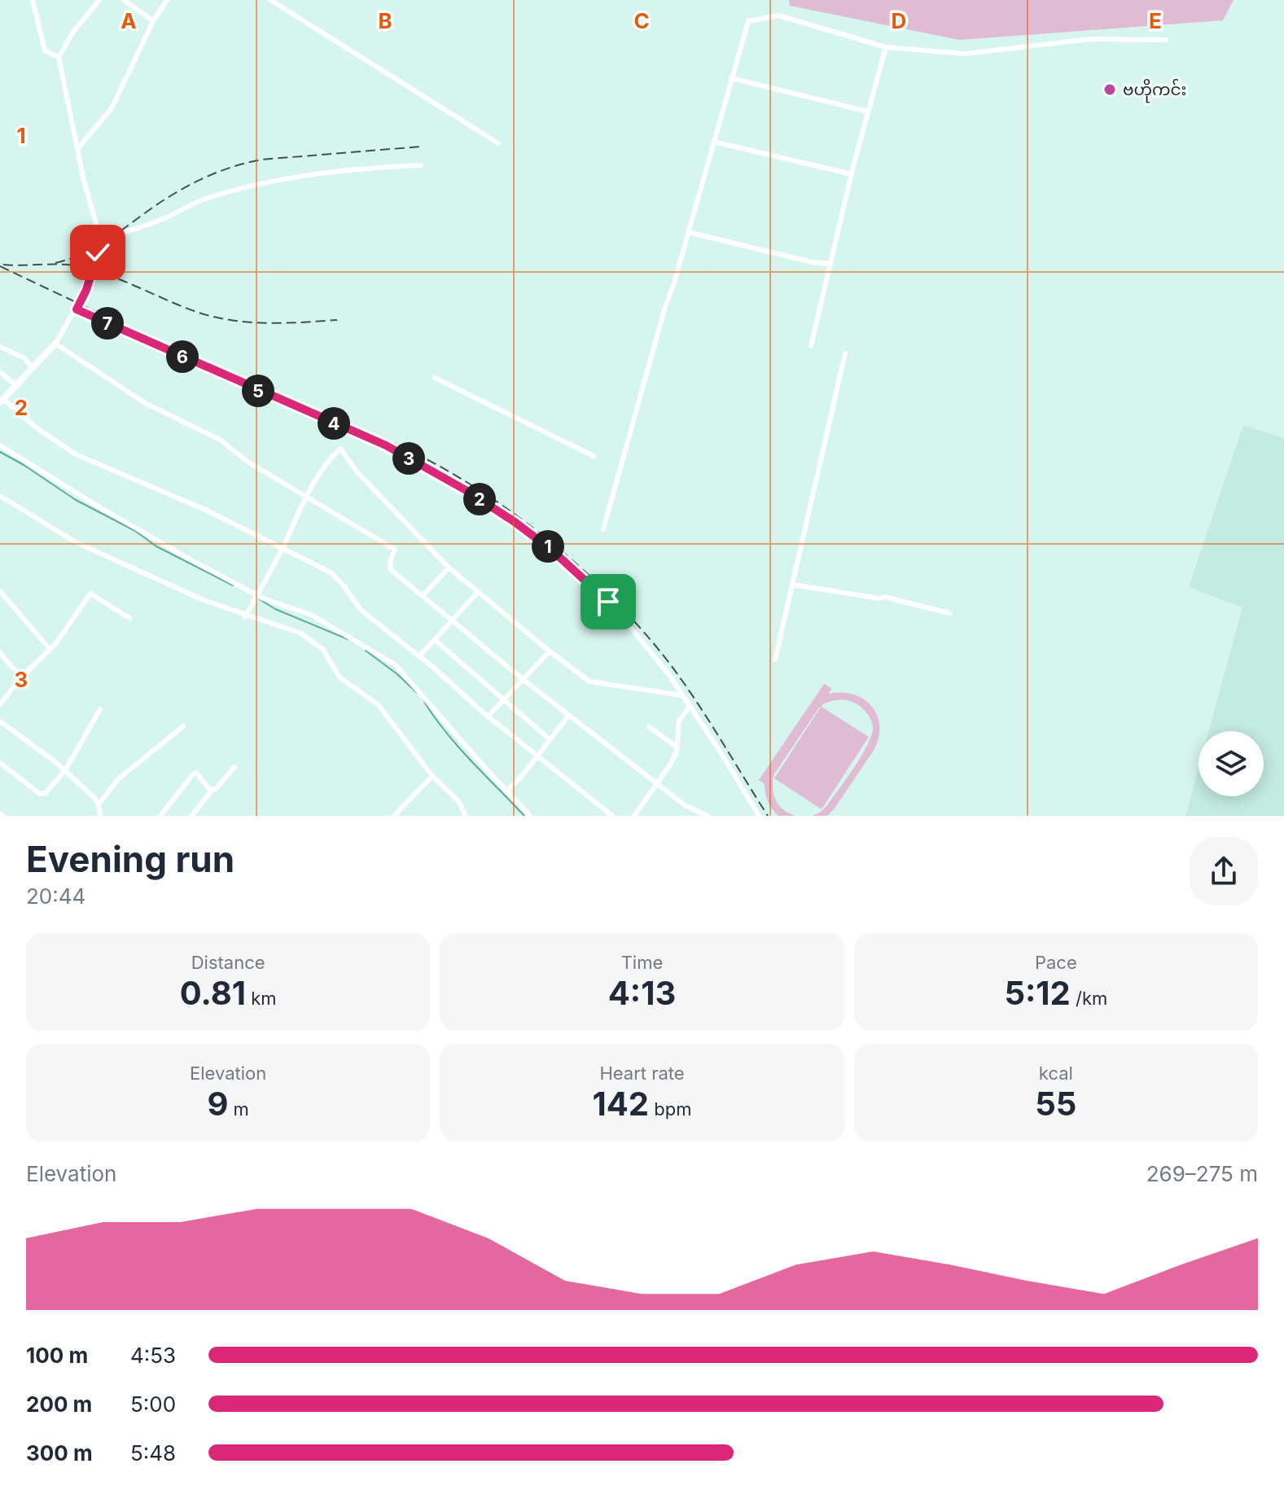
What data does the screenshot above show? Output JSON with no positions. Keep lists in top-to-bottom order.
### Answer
{
  "places": ["ဗဟိုကင်း"],
  "page": {
    "pins": [
      "7",
      "6",
      "5",
      "4",
      "3",
      "2",
      "1"
    ],
    "heading": ["Evening run", "20:44"],
    "stats": [
      ["Distance", "0.81 km"],
      ["Time", "4:13"],
      ["Pace", "5:12 /km"],
      ["Elevation", "9 m"],
      ["Heart rate", "142 bpm"],
      ["kcal", "55"]
    ],
    "chart": ["Elevation", "269–275 m"],
    "list": [
      {
        "name": "100 m",
        "note": "4:53"
      },
      {
        "name": "200 m",
        "note": "5:00"
      },
      {
        "name": "300 m",
        "note": "5:48"
      }
    ]
  },
  "grid": {
    "columns": [
      "A",
      "B",
      "C",
      "D",
      "E"
    ],
    "rows": ["1", "2", "3"]
  }
}
